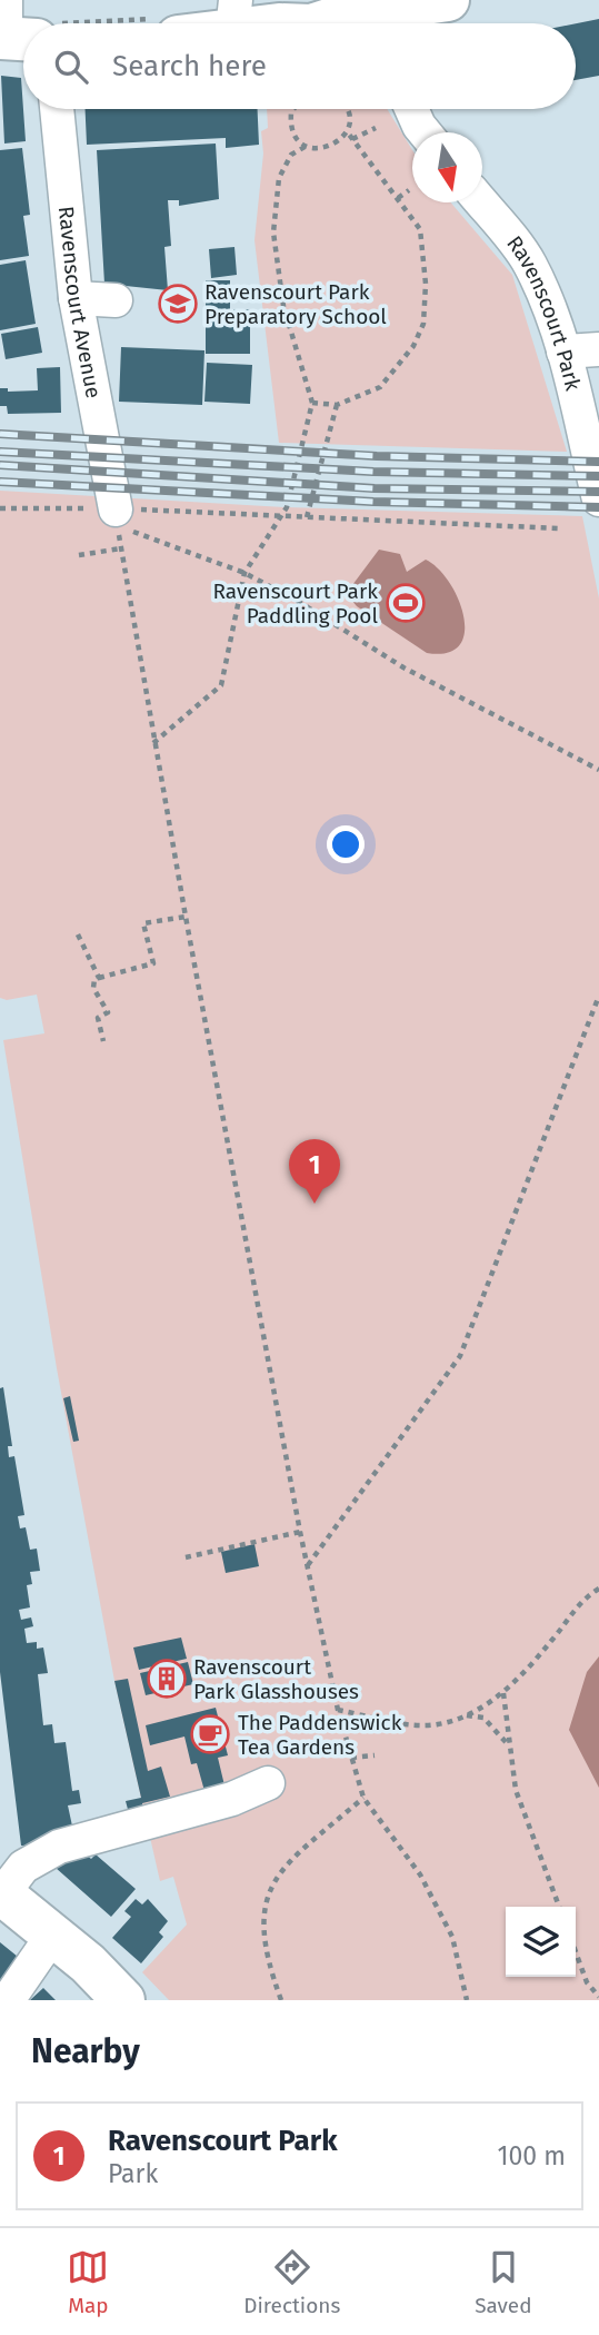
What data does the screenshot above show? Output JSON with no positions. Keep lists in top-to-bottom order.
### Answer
{
  "streets": {
    "street": ["Ravenscourt Avenue", "Ravenscourt Park"]
  },
  "places": {
    "school or university": ["Ravenscourt Park Preparatory School"],
    "sports": ["Ravenscourt Park Paddling Pool"],
    "building": ["Ravenscourt Park Glasshouses"],
    "cafe": ["The Paddenswick Tea Gardens"]
  },
  "north": "bottom",
  "page": {
    "search": "Search here",
    "pins": "1",
    "heading": "Nearby",
    "list": [
      {
        "mark": "1",
        "name": "Ravenscourt Park",
        "note": "Park",
        "value": "100 m"
      }
    ],
    "nav": ["Map", "Directions", "Saved"]
  }
}
